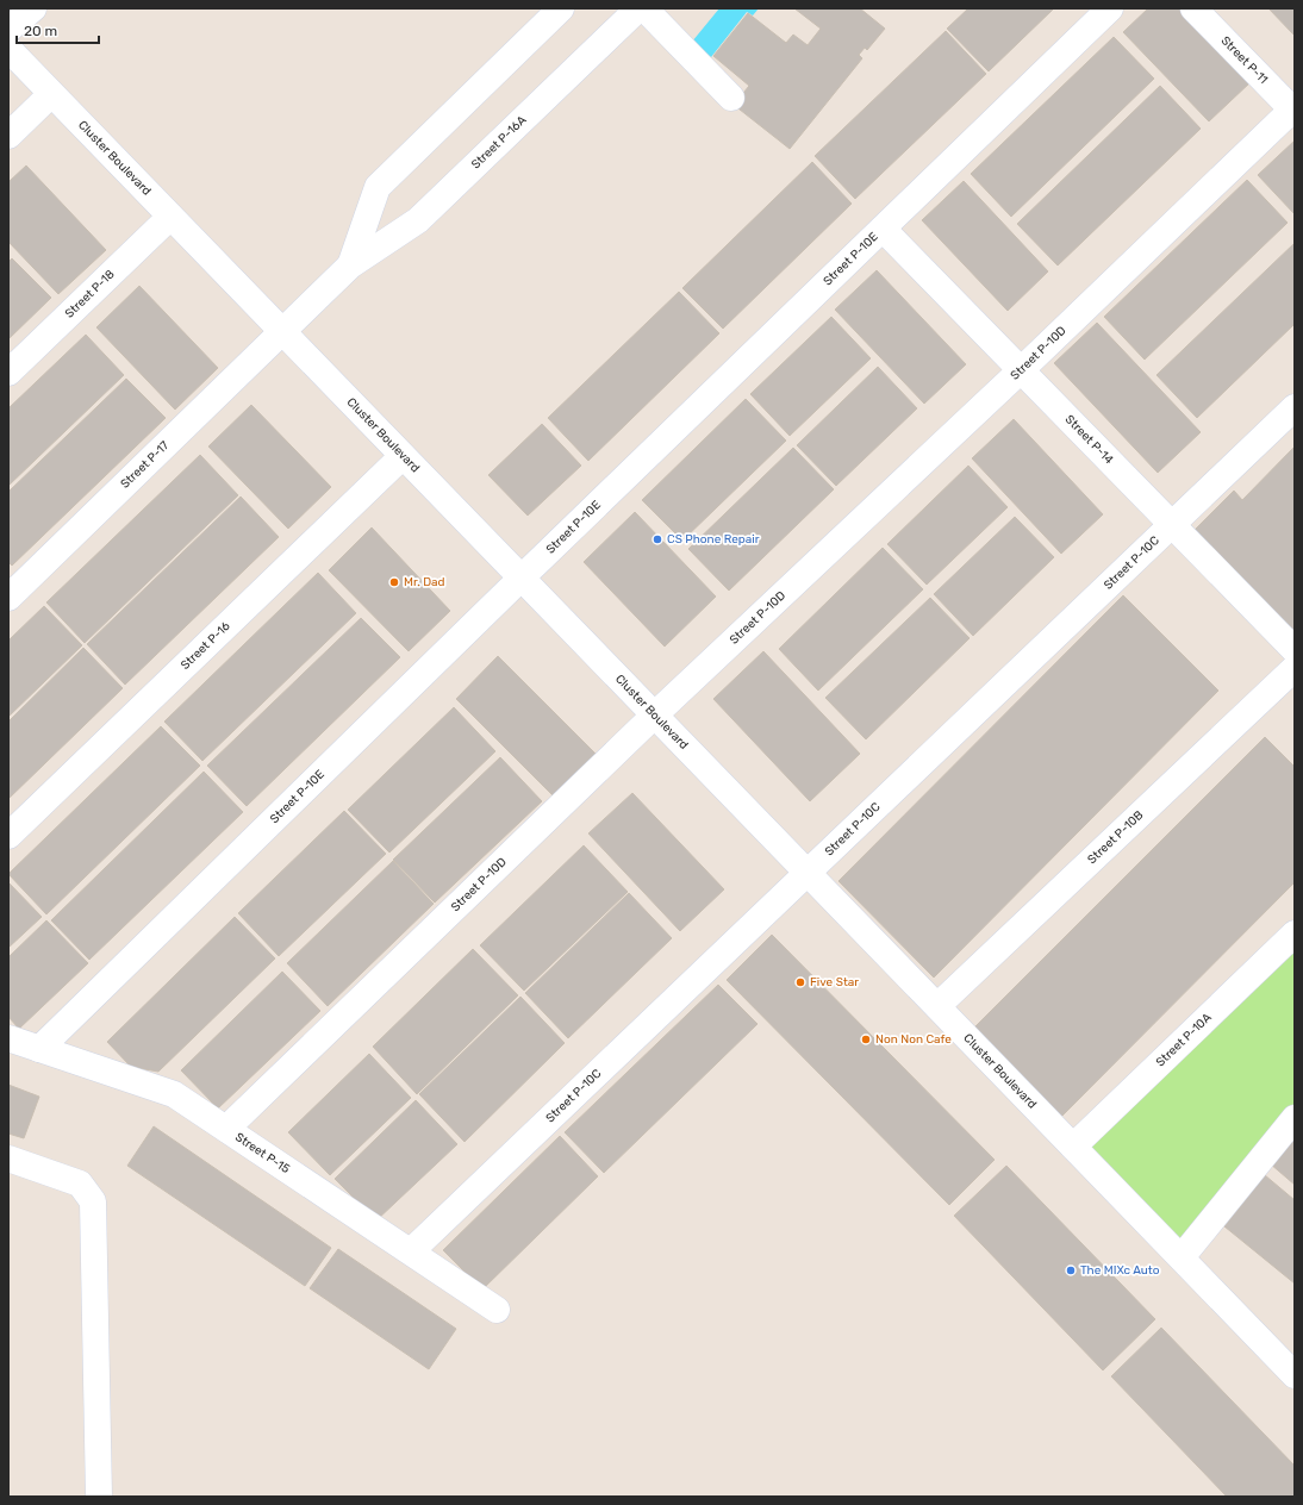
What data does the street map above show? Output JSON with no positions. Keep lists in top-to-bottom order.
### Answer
{
  "streets": {
    "street": [
      "Street P-11",
      "Street P-16A",
      "Cluster Boulevard",
      "Street P-10E",
      "Street P-18",
      "Street P-10D",
      "Street P-14",
      "Street P-17",
      "Street P-10C",
      "Street P-16",
      "Street P-10B",
      "Street P-10A",
      "Street P-15"
    ]
  },
  "crossings": [
    ["Street P-11", "Street P-10D"],
    ["Street P-16A", "Cluster Boulevard"],
    ["Street P-16A", "Street P-17"],
    ["Cluster Boulevard", "Street P-10E"],
    ["Cluster Boulevard", "Street P-18"],
    ["Cluster Boulevard", "Street P-10D"],
    ["Cluster Boulevard", "Street P-17"],
    ["Cluster Boulevard", "Street P-10C"],
    ["Cluster Boulevard", "Street P-16"],
    ["Cluster Boulevard", "Street P-10B"],
    ["Cluster Boulevard", "Street P-10A"],
    ["Street P-10E", "Street P-14"],
    ["Street P-10E", "Street P-15"],
    ["Street P-10D", "Street P-14"],
    ["Street P-10D", "Street P-15"],
    ["Street P-14", "Street P-10C"],
    ["Street P-10C", "Street P-15"]
  ],
  "places": [
    "CS Phone Repair",
    "Mr. Dad",
    "Five Star",
    "Non Non Cafe",
    "The MIXc Auto"
  ],
  "scale_bar": "20 m"
}
